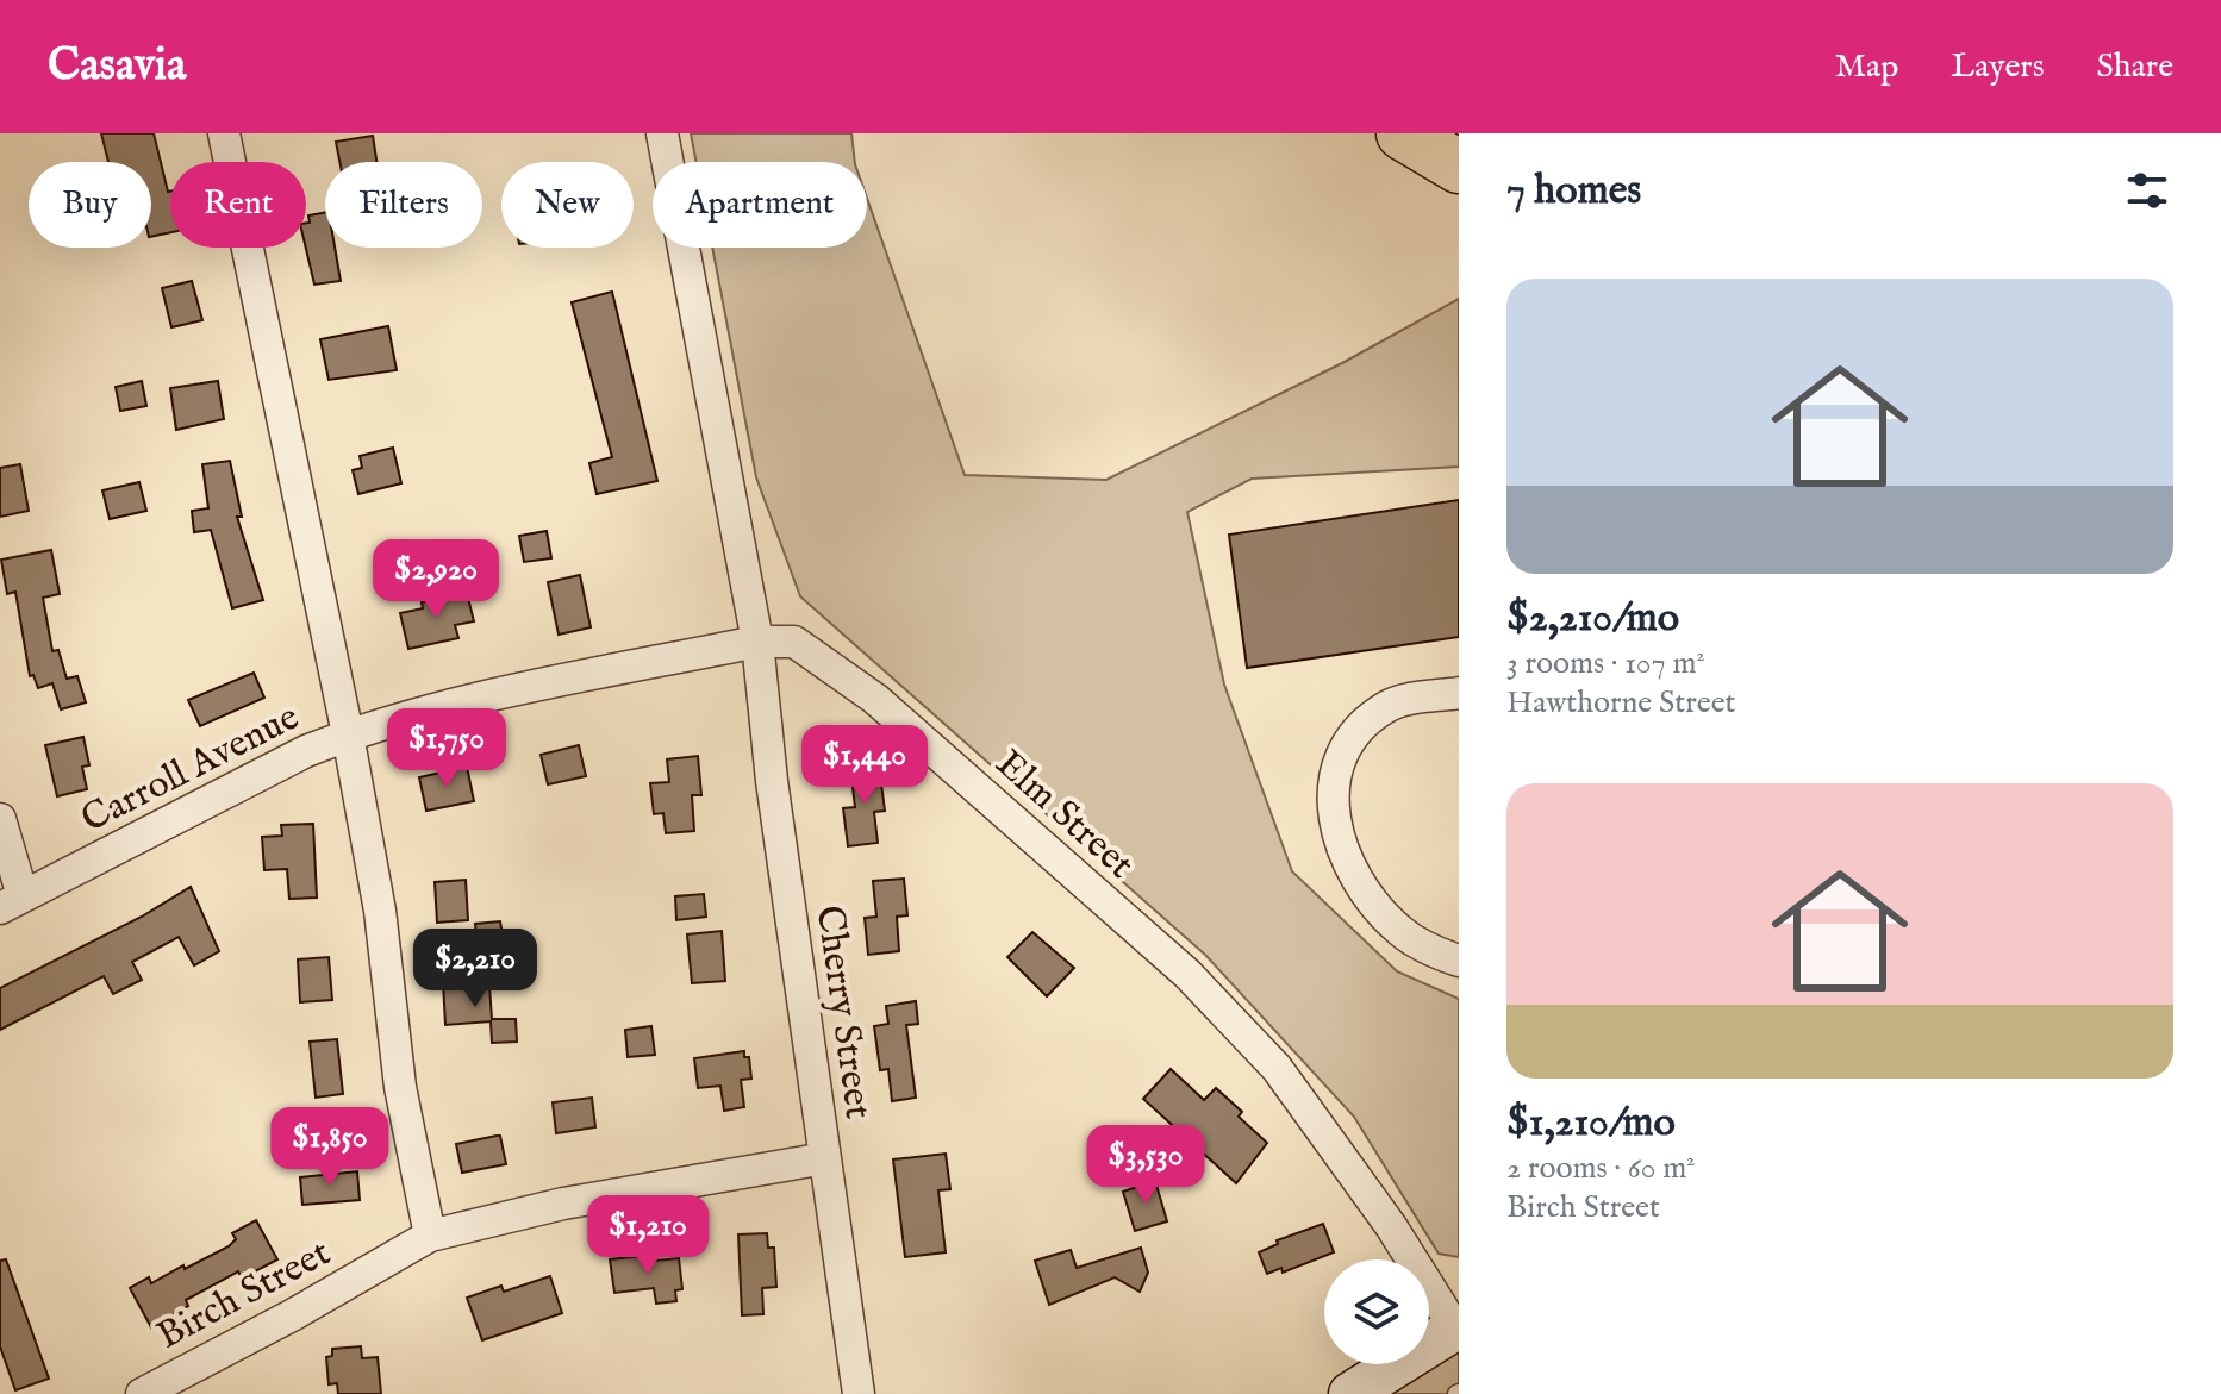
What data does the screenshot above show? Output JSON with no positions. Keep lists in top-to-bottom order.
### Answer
{
  "streets": {
    "street": [
      "Carroll Avenue",
      "Elm Street",
      "Cherry Street",
      "Birch Street"
    ]
  },
  "crossings": [
    ["Carroll Avenue", "Elm Street"],
    ["Carroll Avenue", "Cherry Street"],
    ["Elm Street", "Cherry Street"],
    ["Cherry Street", "Birch Street"]
  ],
  "page": {
    "header": "Casavia",
    "nav": ["Map", "Layers", "Share"],
    "heading": "7 homes",
    "chip": [
      "Buy",
      "Rent",
      "Filters",
      "New",
      "Apartment"
    ],
    "list": [
      {
        "name": "$2,210/mo",
        "note": "3 rooms · 107 m² · Hawthorne Street"
      },
      {
        "name": "$1,210/mo",
        "note": "2 rooms · 60 m² · Birch Street"
      }
    ],
    "price": [
      "$2,920",
      "$1,750",
      "$1,440",
      "$2,210",
      "$1,850",
      "$3,530",
      "$1,210"
    ]
  }
}
